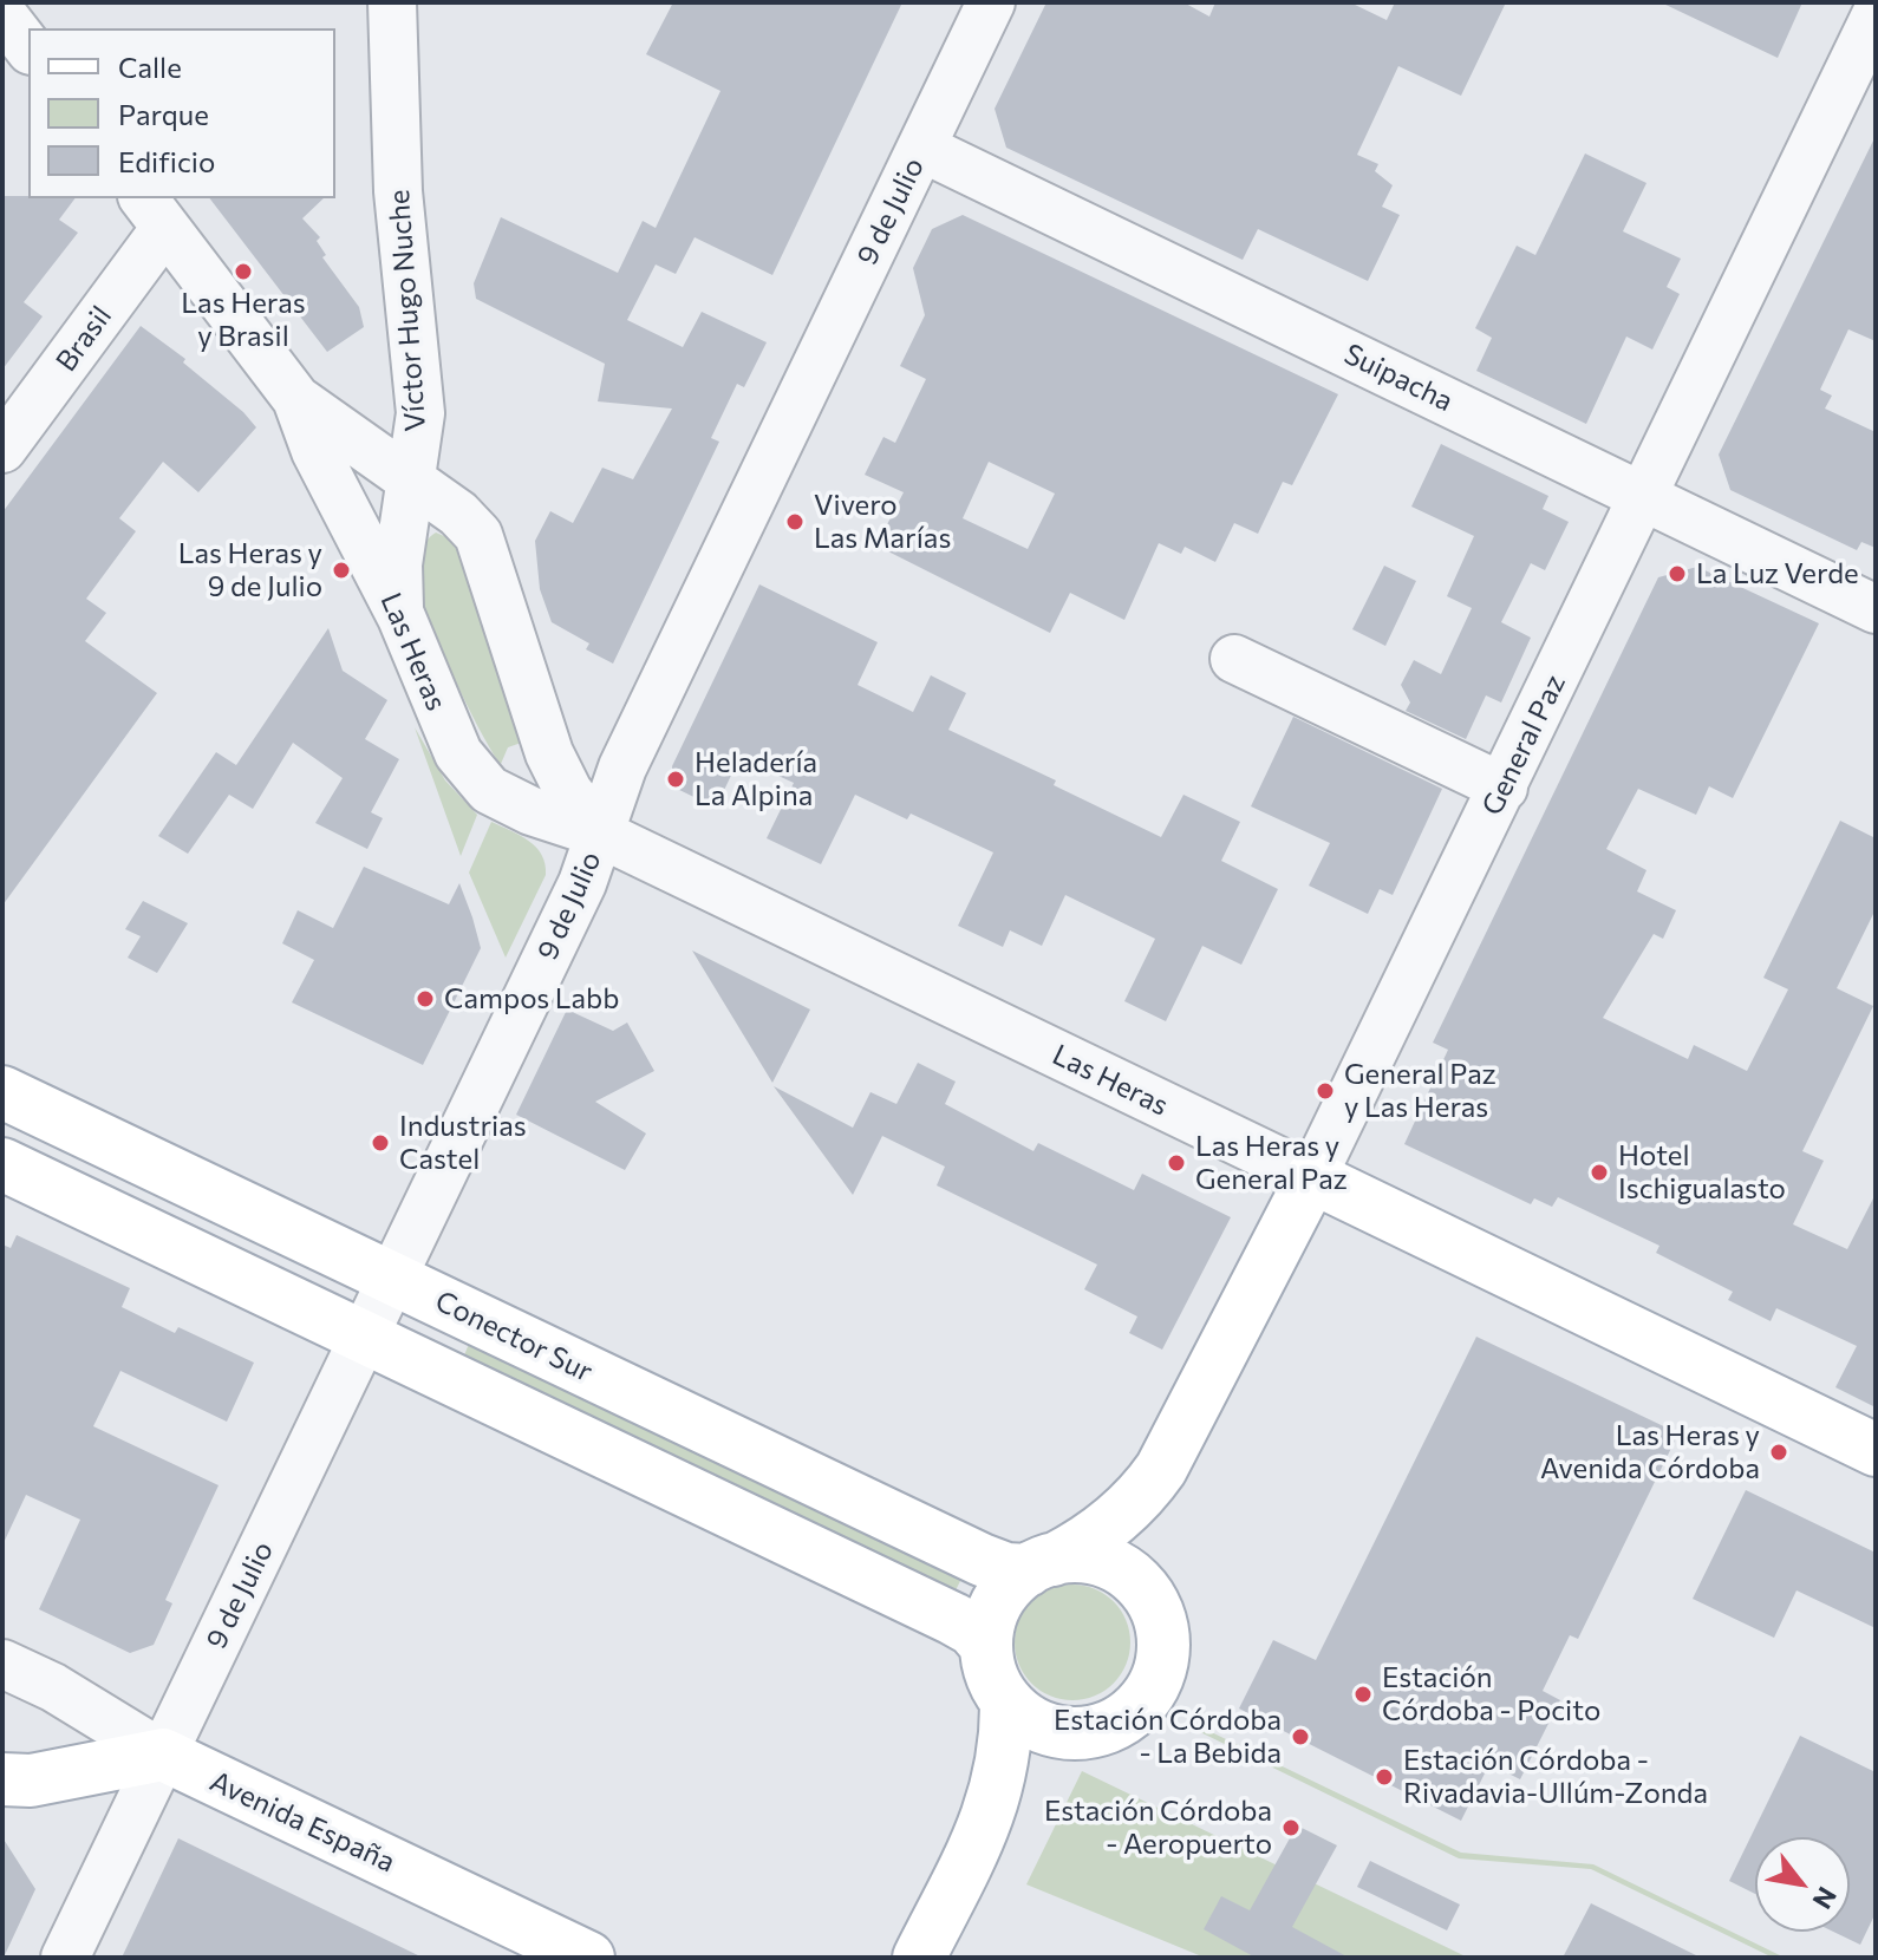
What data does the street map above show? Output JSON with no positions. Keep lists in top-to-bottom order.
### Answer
{
  "streets": {
    "main road": [
      "Las Heras",
      "General Paz",
      "Conector Sur",
      "Avenida España"
    ],
    "street": [
      "9 de Julio",
      "Víctor Hugo Nuche",
      "Brasil",
      "Suipacha"
    ]
  },
  "crossings": [
    ["9 de Julio", "Suipacha"],
    ["9 de Julio", "Las Heras"],
    ["9 de Julio", "Conector Sur"],
    ["9 de Julio", "Avenida España"],
    ["Víctor Hugo Nuche", "Las Heras"],
    ["Brasil", "Las Heras"],
    ["Suipacha", "General Paz"],
    ["Las Heras", "General Paz"],
    ["General Paz", "Conector Sur"]
  ],
  "places": [
    "Las Heras y Brasil",
    "Vivero Las Marías",
    "Las Heras y 9 de Julio",
    "La Luz Verde",
    "Heladería La Alpina",
    "Campos Labb",
    "General Paz y Las Heras",
    "Industrias Castel",
    "Las Heras y General Paz",
    "Hotel Ischigualasto",
    "Las Heras y Avenida Córdoba",
    "Estación Córdoba - Pocito",
    "Estación Córdoba - La Bebida",
    "Estación Córdoba - Rivadavia-Ullúm-Zonda",
    "Estación Córdoba - Aeropuerto"
  ],
  "legend": ["Calle", "Parque", "Edificio"],
  "north": "bottom right"
}
